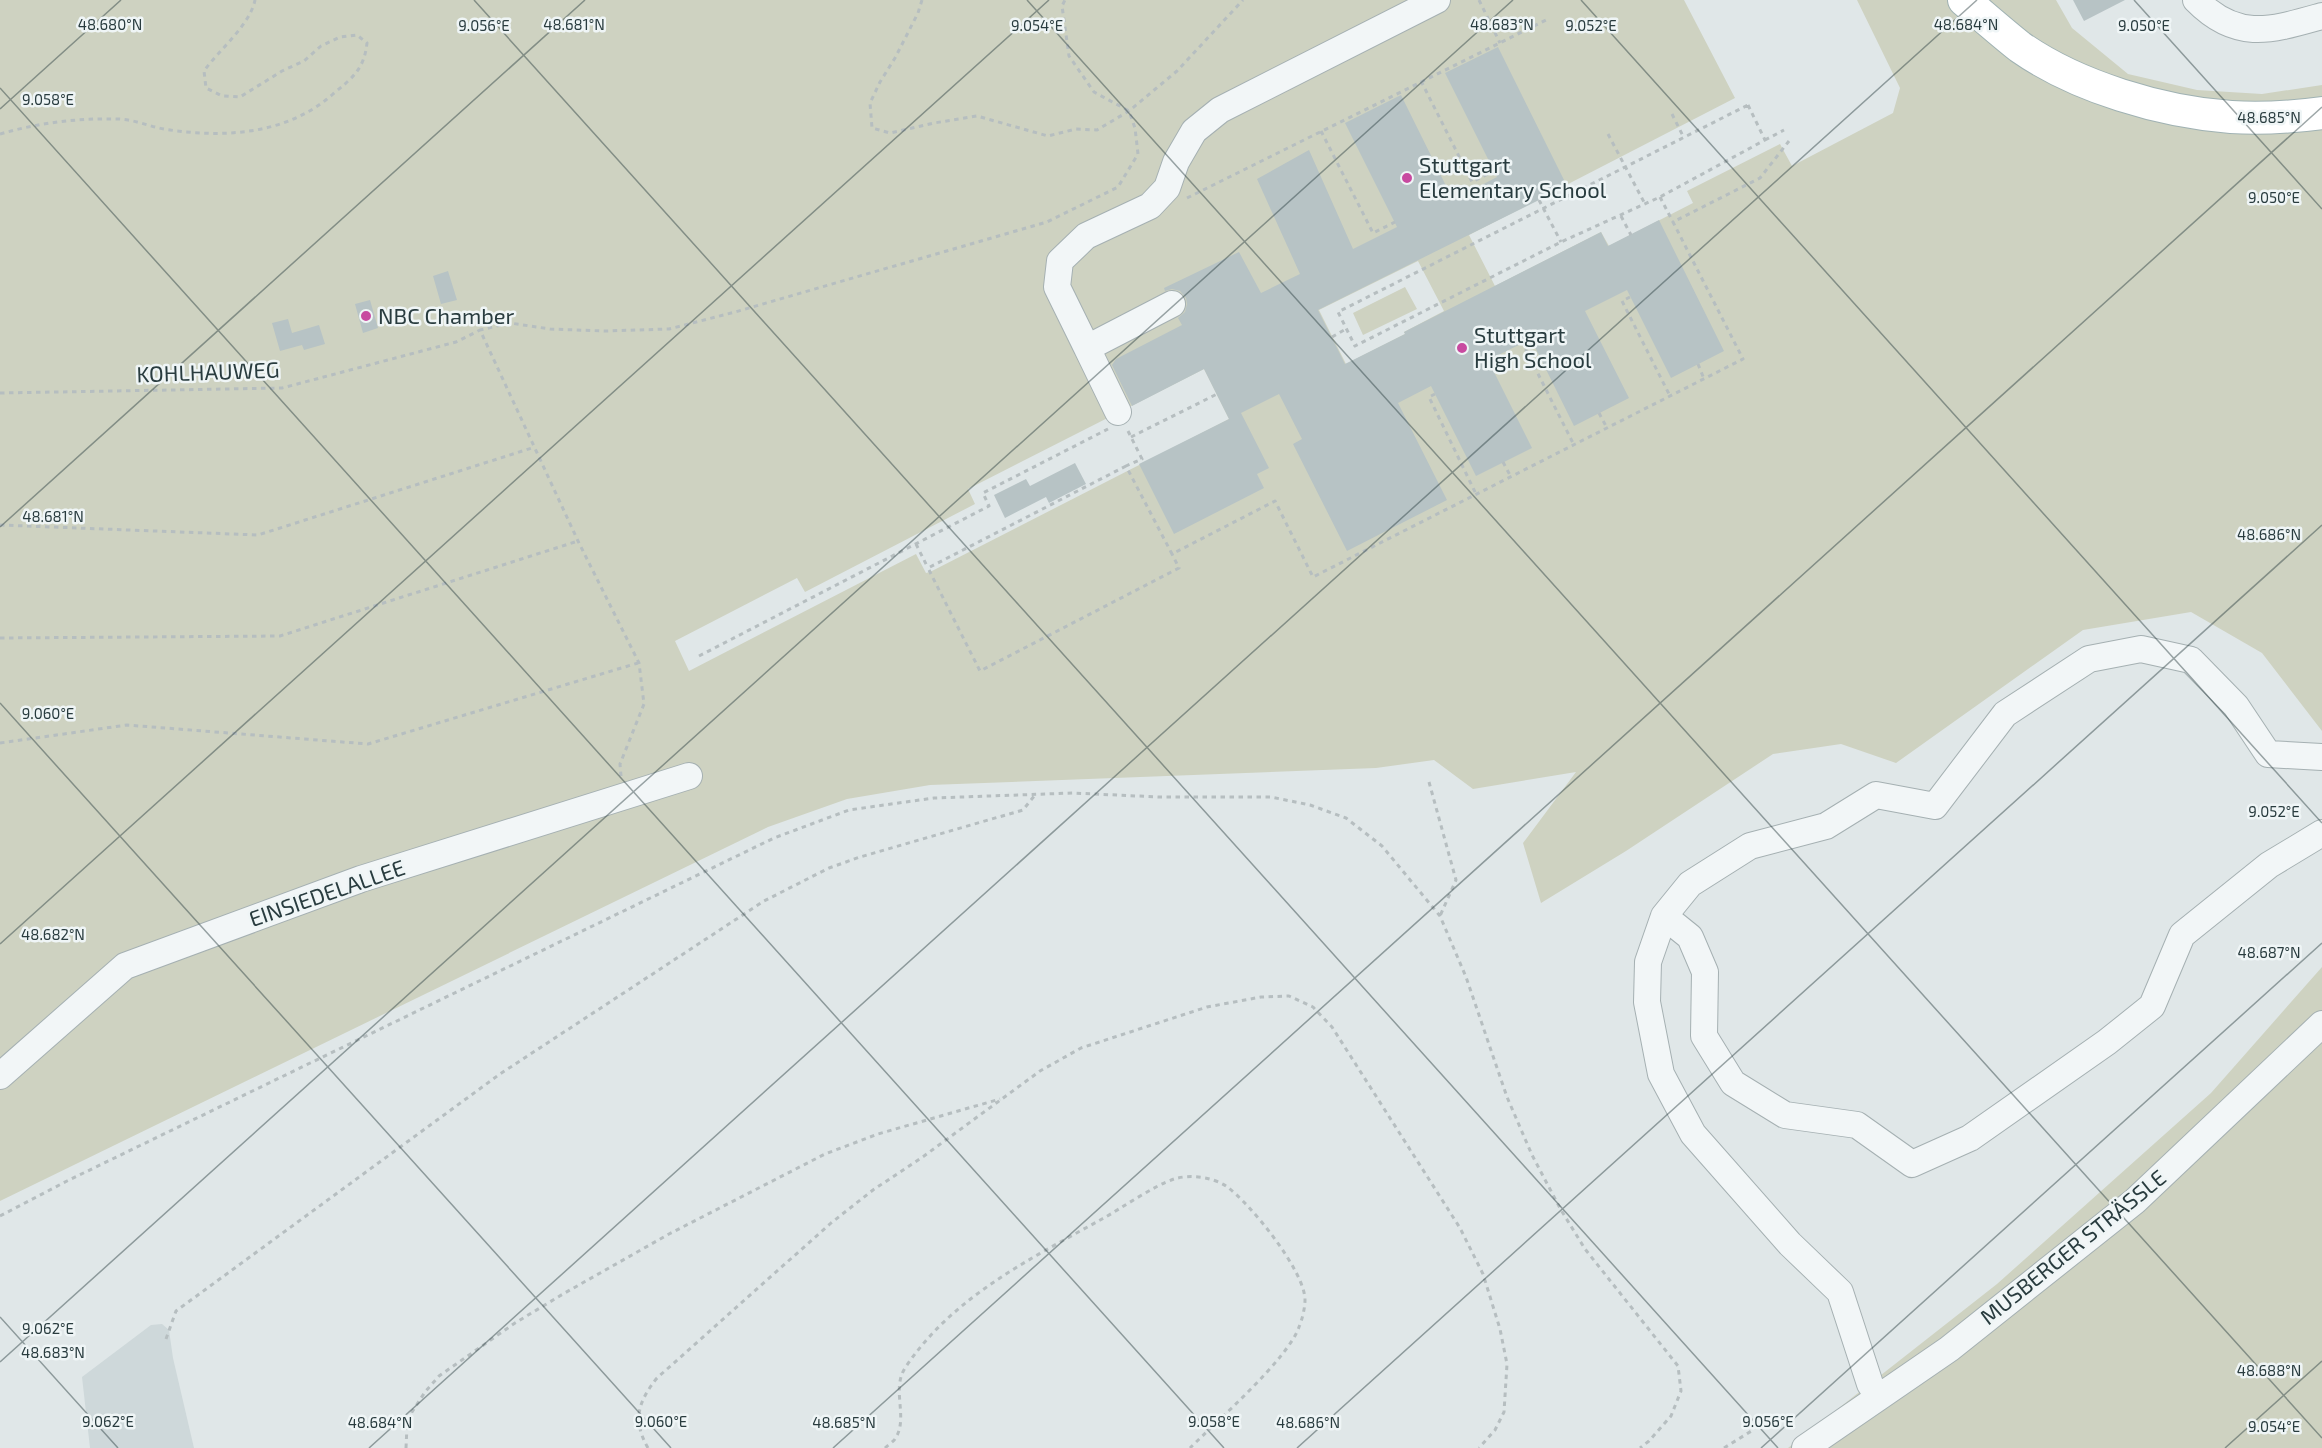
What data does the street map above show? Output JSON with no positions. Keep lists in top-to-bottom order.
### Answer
{
  "streets": {
    "street": ["EINSIEDELALLEE", "MUSBERGER STRÄSSLE"],
    "path": ["KOHLHAUWEG"]
  },
  "places": ["Stuttgart Elementary School", "NBC Chamber", "Stuttgart High School"],
  "coordinates": [
    "48.680°N",
    "48.681°N",
    "48.683°N",
    "48.684°N",
    "9.050°E",
    "9.056°E",
    "9.054°E",
    "9.052°E",
    "9.058°E",
    "48.685°N",
    "48.686°N",
    "9.060°E",
    "48.682°N",
    "48.687°N",
    "9.062°E",
    "48.688°N"
  ]
}
